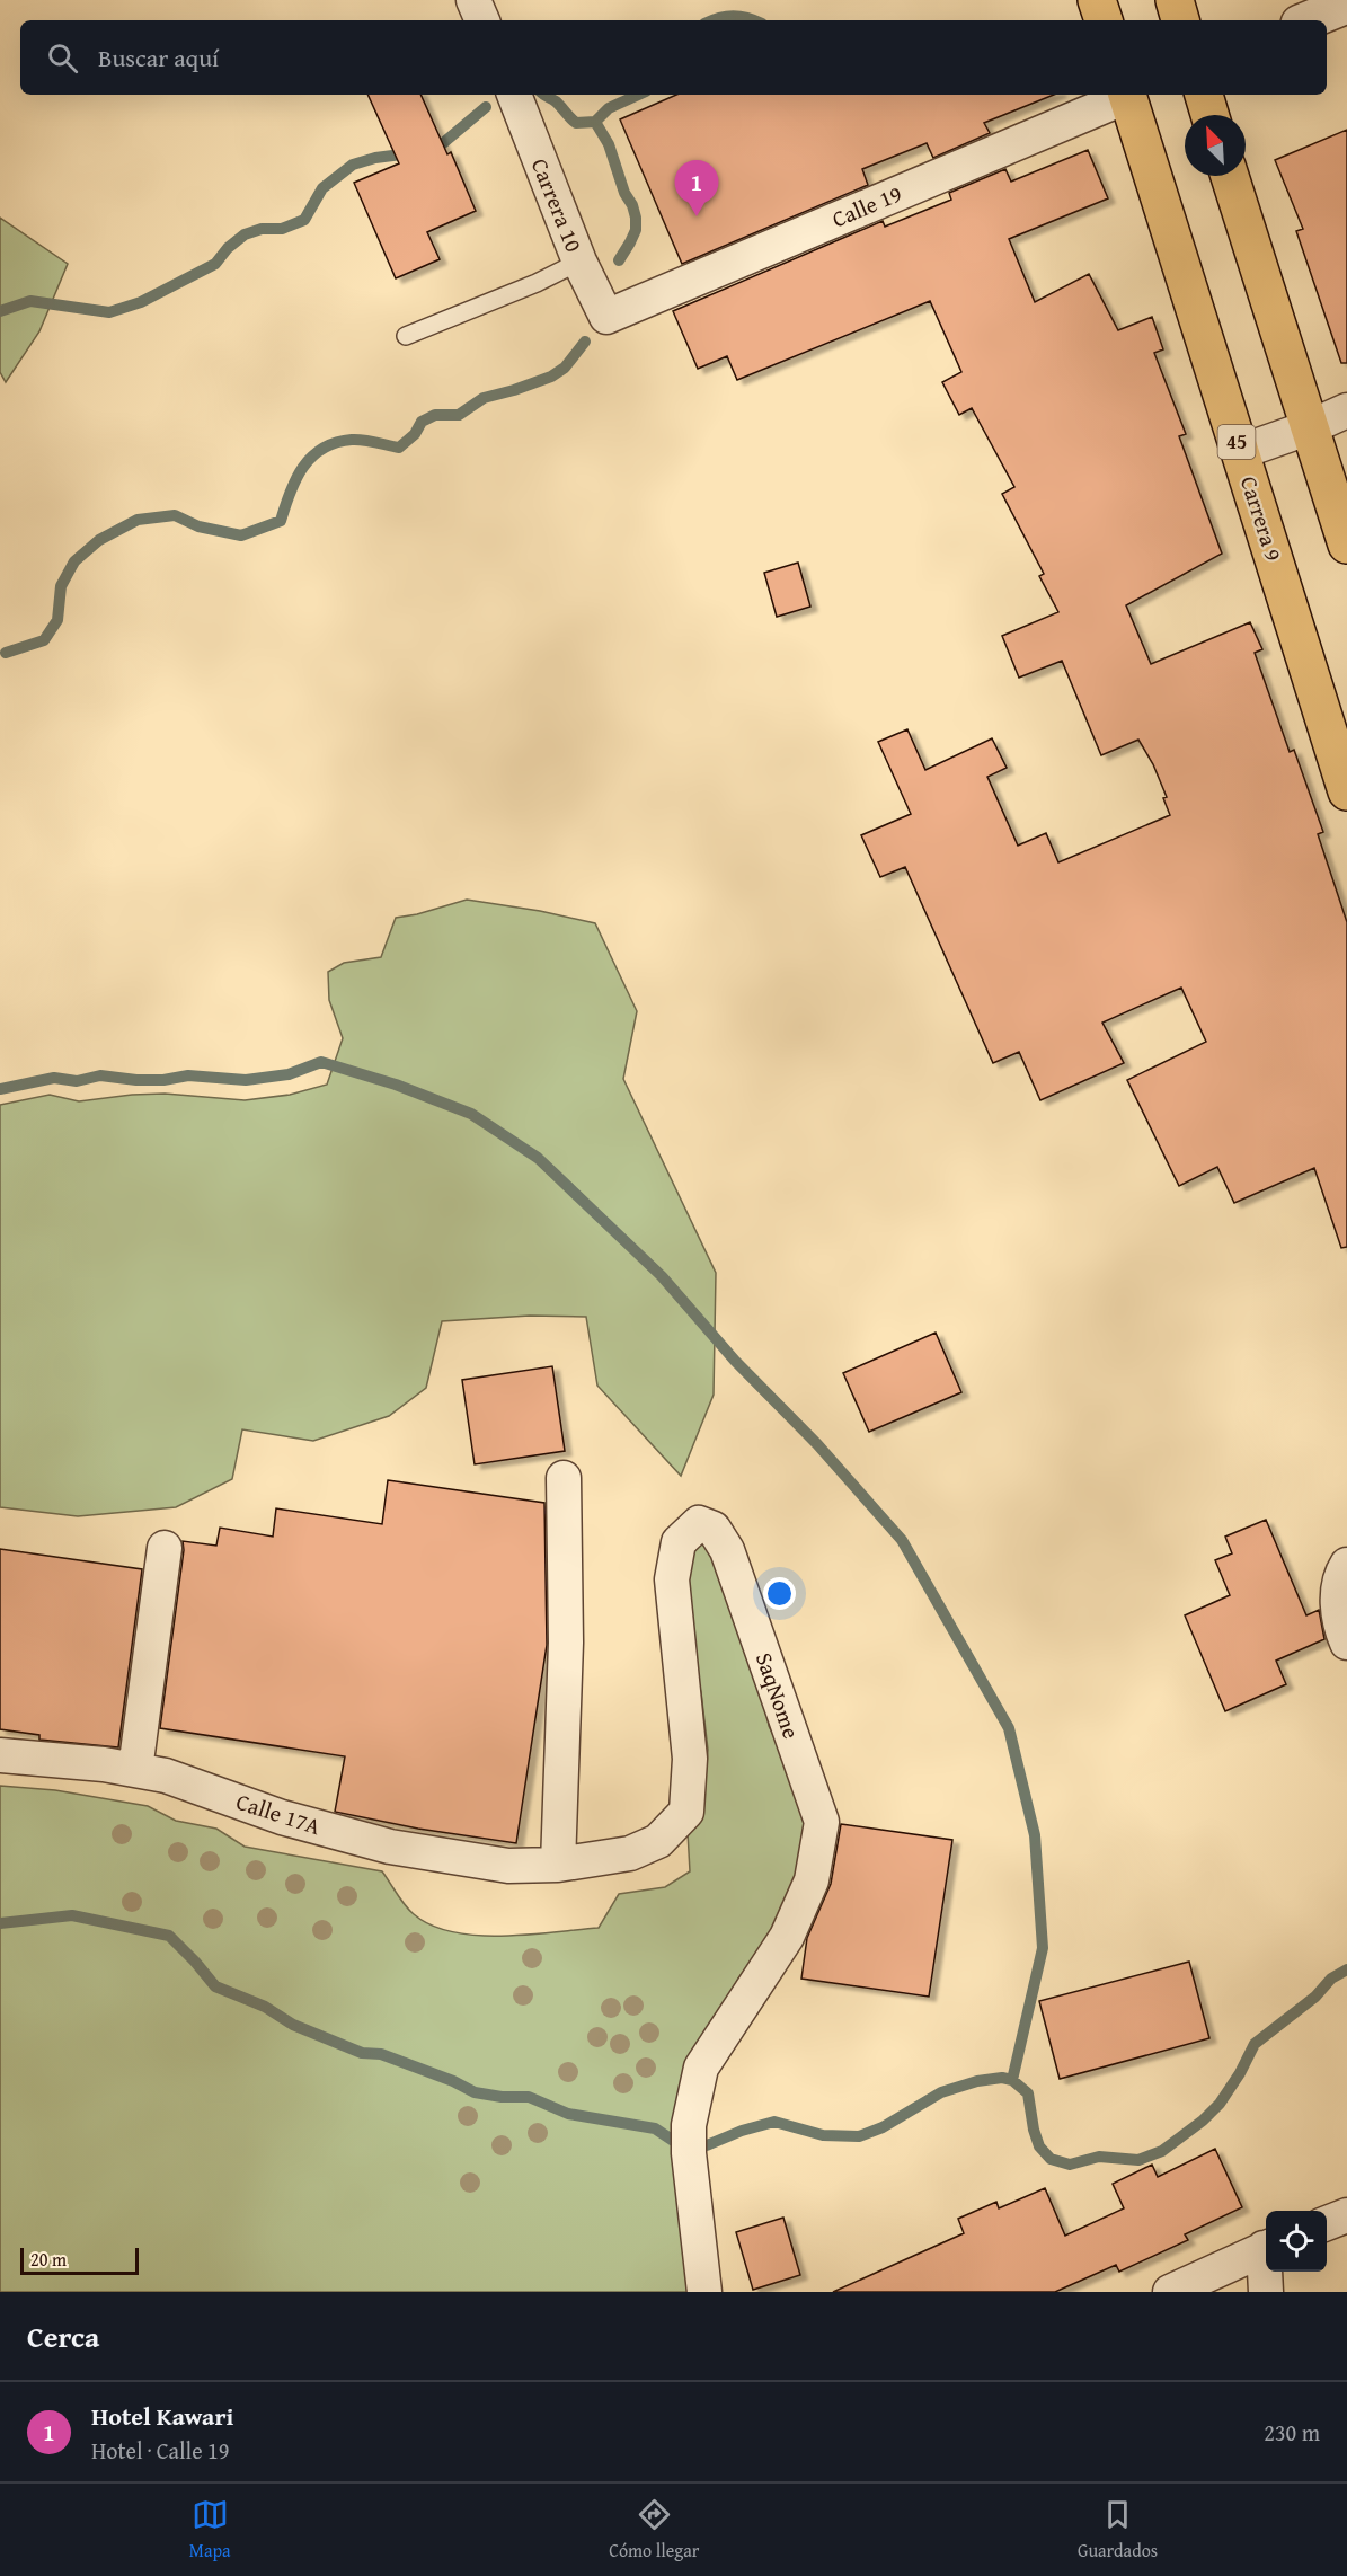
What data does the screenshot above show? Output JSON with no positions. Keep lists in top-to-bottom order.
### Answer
{
  "streets": {
    "highway": ["45", "Carrera 9"],
    "street": [
      "Carrera 10",
      "Calle 19",
      "SaqNome",
      "Calle 17A"
    ]
  },
  "crossings": [
    ["Carrera 10", "Calle 19"],
    ["SaqNome", "Calle 17A"]
  ],
  "scale_bar": "20 m",
  "north": "top left",
  "page": {
    "search": "Buscar aquí",
    "pins": "1",
    "scale": "20 m",
    "heading": "Cerca",
    "list": [
      {
        "mark": "1",
        "name": "Hotel Kawari",
        "note": "Hotel · Calle 19",
        "value": "230 m"
      }
    ],
    "nav": ["Mapa", "Cómo llegar", "Guardados"]
  }
}
